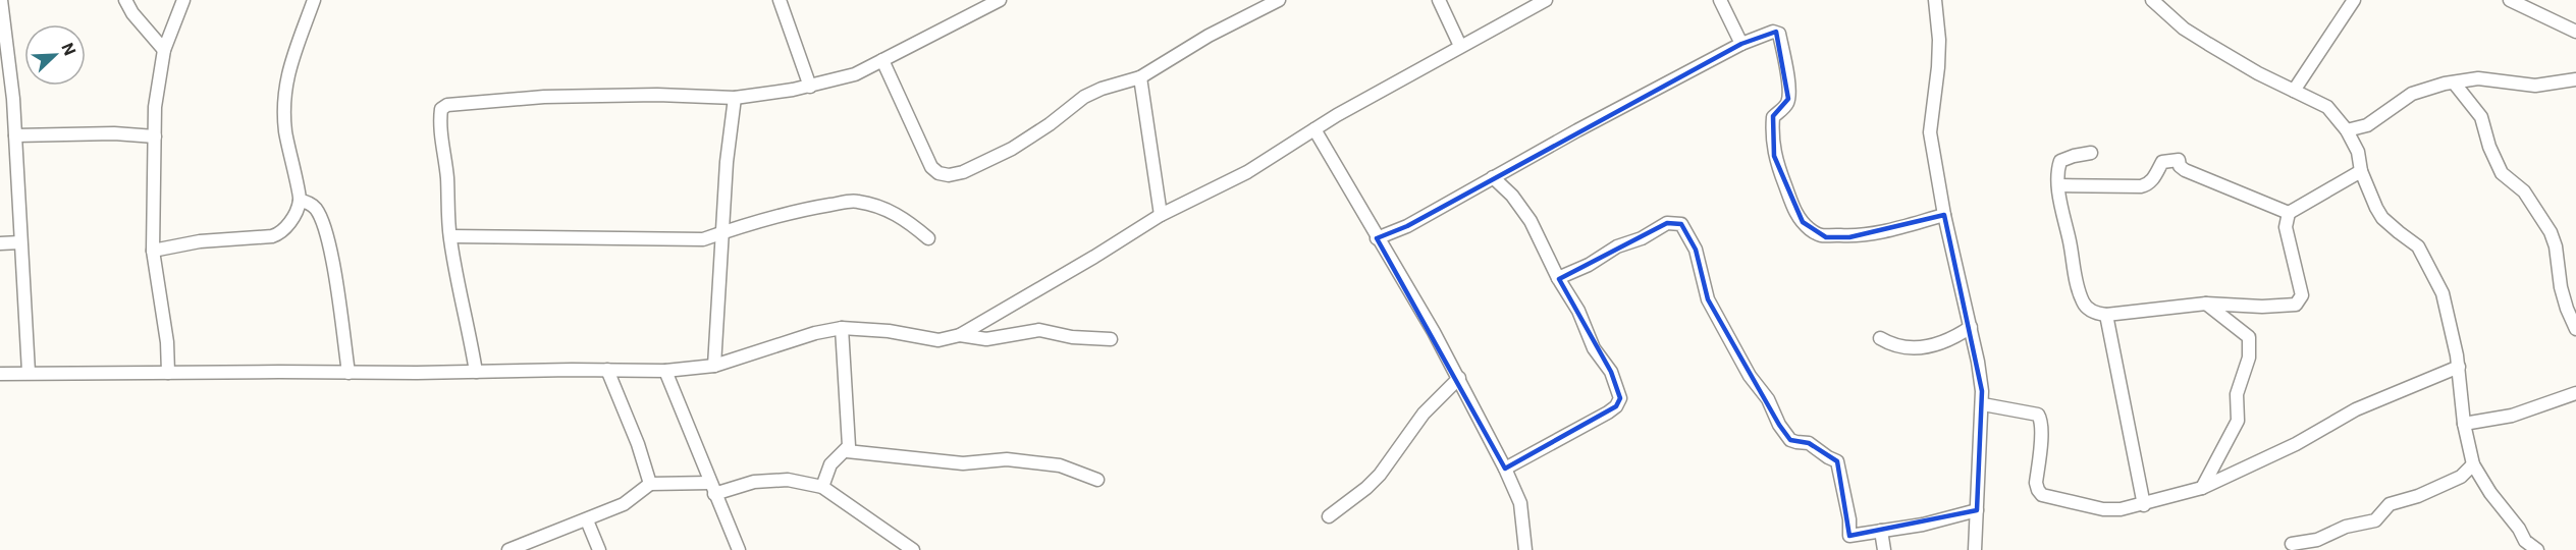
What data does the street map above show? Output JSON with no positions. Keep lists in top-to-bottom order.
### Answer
{
  "north": "top right"
}
